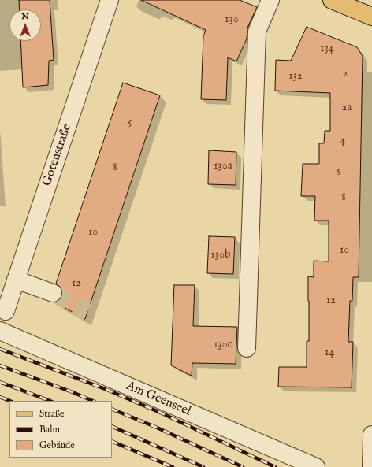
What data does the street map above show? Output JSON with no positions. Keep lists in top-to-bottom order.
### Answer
{
  "streets": {
    "street": ["Gotenstraße", "Am Geenseel"]
  },
  "house_numbers": [
    "130",
    "134",
    "2",
    "132",
    "2a",
    "6",
    "4",
    "130a",
    "8",
    "6",
    "8",
    "10",
    "10",
    "130b",
    "12",
    "12",
    "130c",
    "14"
  ],
  "legend": ["Straße", "Bahn", "Gebäude"],
  "north": "top"
}
